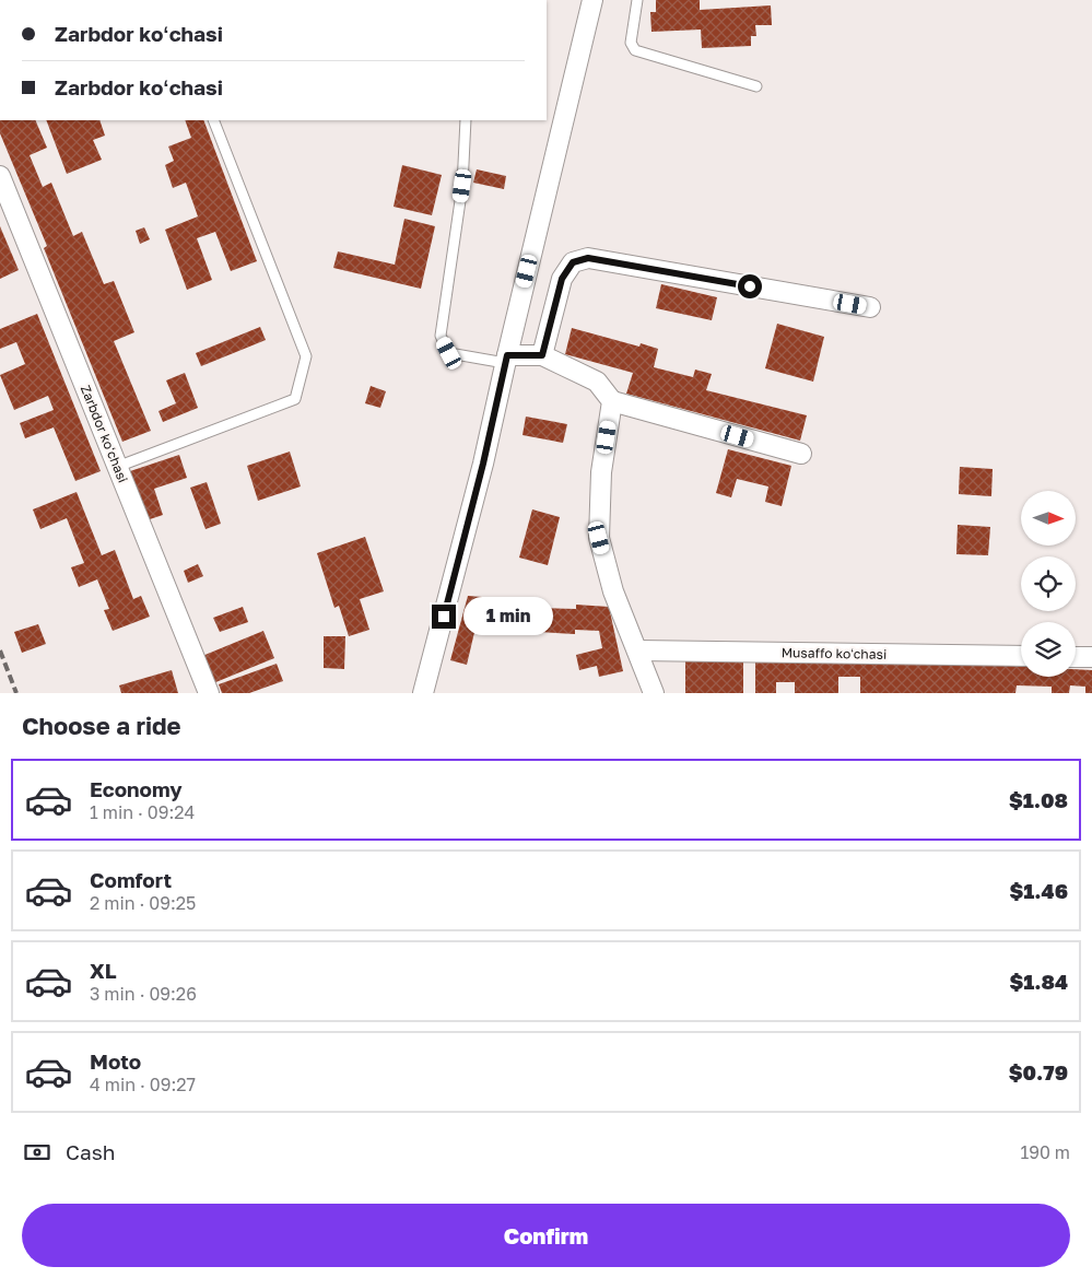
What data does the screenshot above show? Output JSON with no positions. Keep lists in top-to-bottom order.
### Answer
{
  "streets": {
    "street": ["Zarbdor koʻchasi", "Musaffo koʻchasi"]
  },
  "north": "right",
  "page": {
    "banner": ["Zarbdor koʻchasi", "Zarbdor koʻchasi"],
    "bubble": "1 min",
    "heading": "Choose a ride",
    "list": [
      {
        "name": "Economy",
        "note": "1 min · 09:24",
        "value": "$1.08"
      },
      {
        "name": "Comfort",
        "note": "2 min · 09:25",
        "value": "$1.46"
      },
      {
        "name": "XL",
        "note": "3 min · 09:26",
        "value": "$1.84"
      },
      {
        "name": "Moto",
        "note": "4 min · 09:27",
        "value": "$0.79"
      }
    ],
    "pay": ["Cash", "190 m"],
    "buttons": "Confirm"
  }
}
